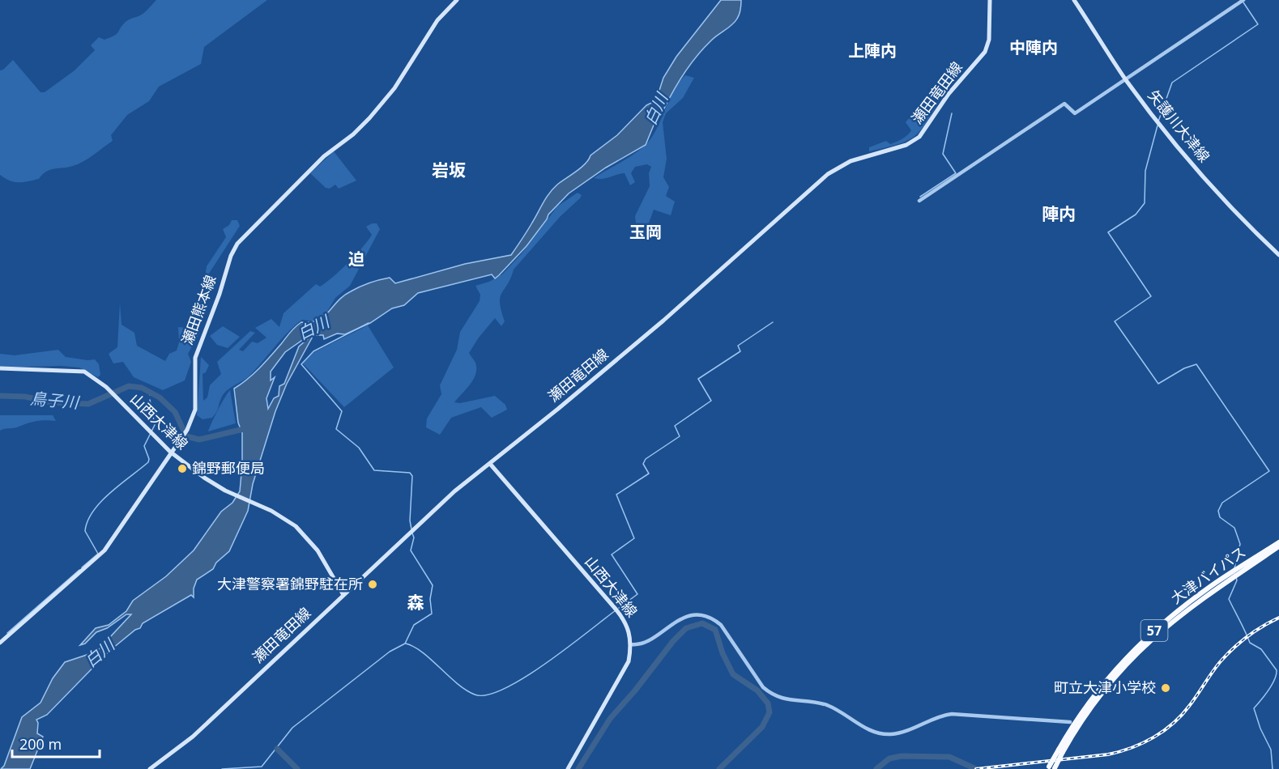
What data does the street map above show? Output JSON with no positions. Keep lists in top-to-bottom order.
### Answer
{
  "streets": {
    "highway": ["大津バイパス", "57"],
    "main road": [
      "瀬田竜田線",
      "矢護川大津線",
      "瀬田熊本線",
      "山西大津線"
    ]
  },
  "crossings": [
    ["瀬田竜田線", "山西大津線"],
    ["瀬田熊本線", "山西大津線"]
  ],
  "districts": [
    "中陣内",
    "上陣内",
    "岩坂",
    "陣内",
    "玉岡",
    "迫",
    "森"
  ],
  "water": ["白川", "鳥子川"],
  "places": ["錦野郵便局", "大津警察署錦野駐在所", "町立大津小学校"],
  "scale_bar": "200 m"
}
